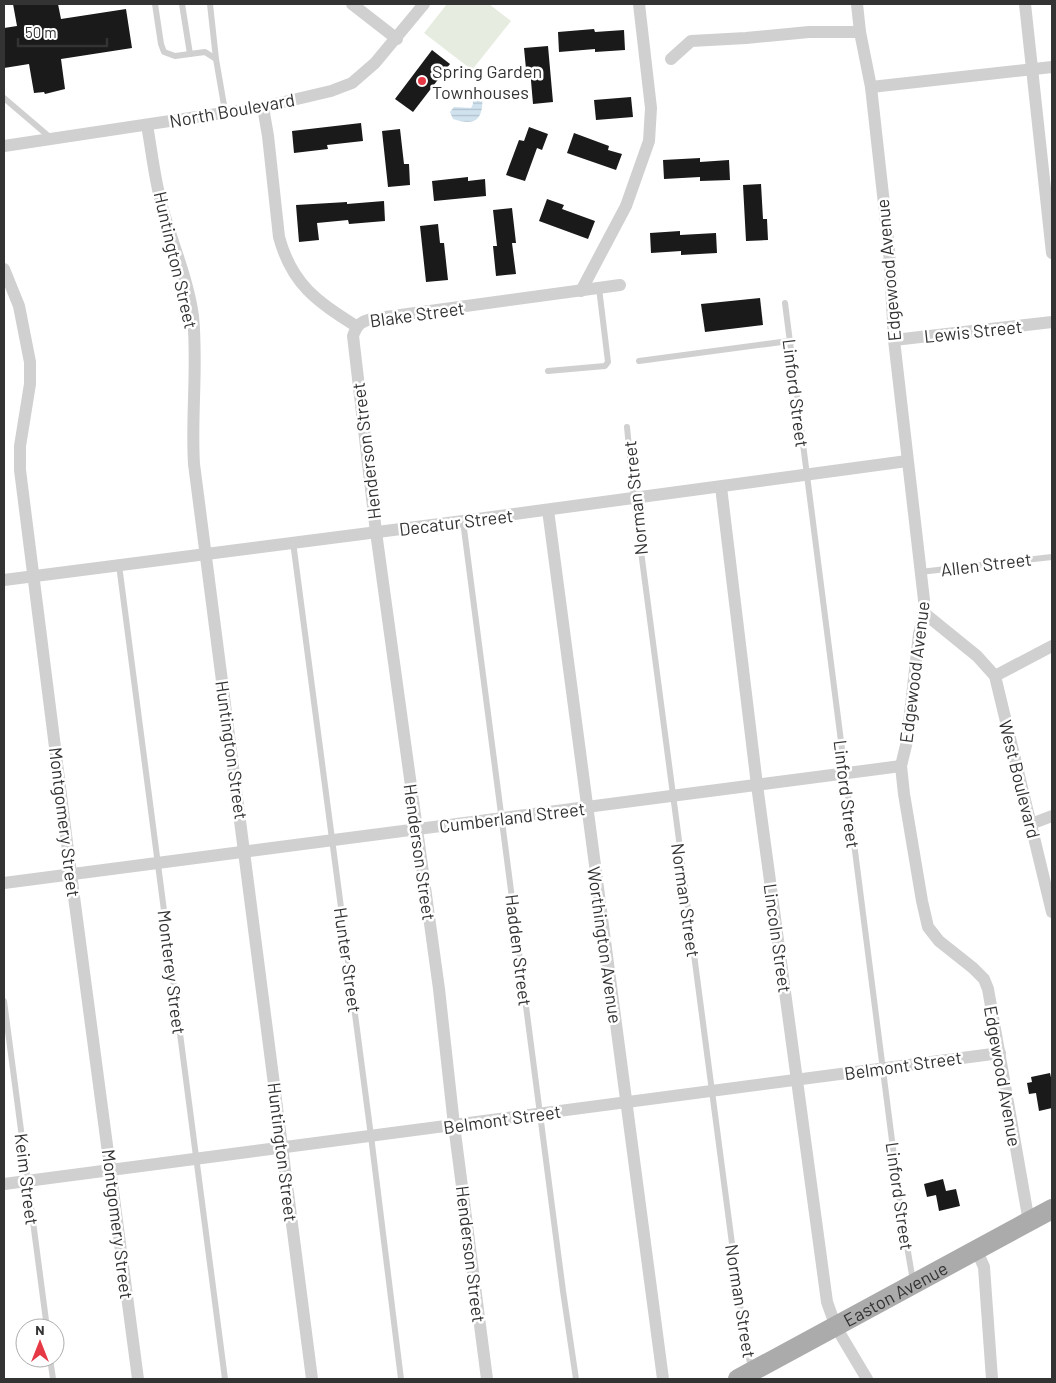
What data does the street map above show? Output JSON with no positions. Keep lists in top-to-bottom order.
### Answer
{
  "streets": {
    "main road": ["Easton Avenue"],
    "street": [
      "North Boulevard",
      "Huntington Street",
      "Edgewood Avenue",
      "Blake Street",
      "Lewis Street",
      "Henderson Street",
      "Decatur Street",
      "West Boulevard",
      "Cumberland Street",
      "Montgomery Street",
      "Lincoln Street",
      "Worthington Avenue",
      "Belmont Street"
    ],
    "lane": [
      "Linford Street",
      "Norman Street",
      "Allen Street",
      "Hadden Street",
      "Hunter Street",
      "Monterey Street",
      "Keim Street"
    ]
  },
  "crossings": [
    ["North Boulevard", "Huntington Street"],
    ["North Boulevard", "Blake Street"],
    ["Huntington Street", "Decatur Street"],
    ["Huntington Street", "Cumberland Street"],
    ["Huntington Street", "Belmont Street"],
    ["Edgewood Avenue", "Lewis Street"],
    ["Edgewood Avenue", "Decatur Street"],
    ["Edgewood Avenue", "Allen Street"],
    ["Edgewood Avenue", "Cumberland Street"],
    ["Edgewood Avenue", "Belmont Street"],
    ["Edgewood Avenue", "Easton Avenue"],
    ["Blake Street", "Henderson Street"],
    ["Linford Street", "Decatur Street"],
    ["Linford Street", "Cumberland Street"],
    ["Linford Street", "Belmont Street"],
    ["Linford Street", "Easton Avenue"],
    ["Henderson Street", "Decatur Street"],
    ["Henderson Street", "Cumberland Street"],
    ["Henderson Street", "Belmont Street"],
    ["Norman Street", "Decatur Street"],
    ["Norman Street", "Cumberland Street"],
    ["Norman Street", "Belmont Street"],
    ["Norman Street", "Easton Avenue"],
    ["Decatur Street", "Montgomery Street"],
    ["Decatur Street", "Lincoln Street"],
    ["Decatur Street", "Worthington Avenue"],
    ["Decatur Street", "Hadden Street"],
    ["Decatur Street", "Hunter Street"],
    ["Decatur Street", "Monterey Street"],
    ["Cumberland Street", "Montgomery Street"],
    ["Cumberland Street", "Lincoln Street"],
    ["Cumberland Street", "Worthington Avenue"],
    ["Cumberland Street", "Hadden Street"],
    ["Cumberland Street", "Hunter Street"],
    ["Cumberland Street", "Monterey Street"],
    ["Montgomery Street", "Belmont Street"],
    ["Lincoln Street", "Belmont Street"],
    ["Lincoln Street", "Easton Avenue"],
    ["Worthington Avenue", "Belmont Street"],
    ["Hadden Street", "Belmont Street"],
    ["Hunter Street", "Belmont Street"],
    ["Monterey Street", "Belmont Street"],
    ["Belmont Street", "Keim Street"]
  ],
  "places": ["Spring Garden Townhouses"],
  "scale_bar": "50 m",
  "north": "top"
}
